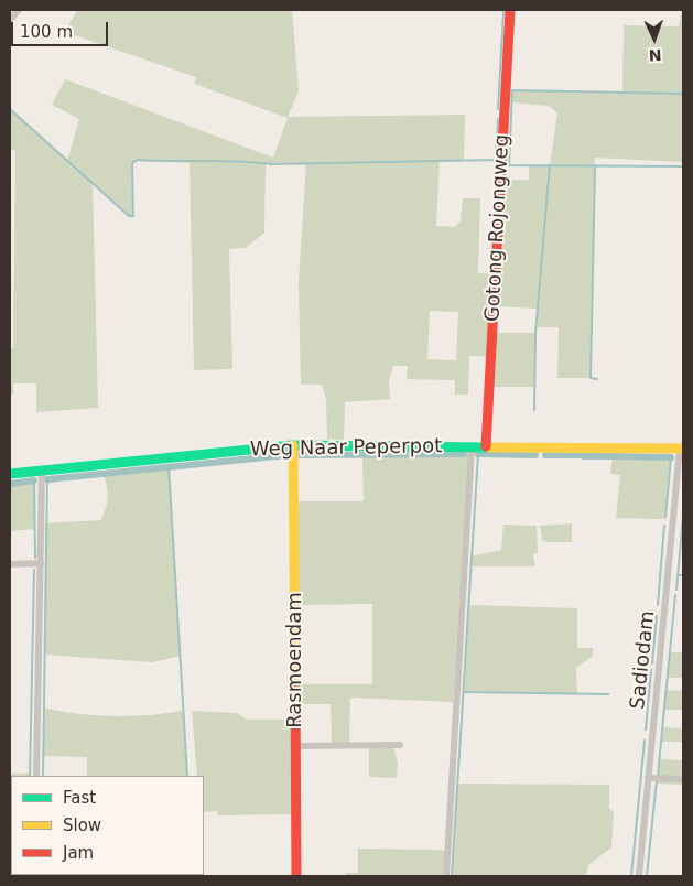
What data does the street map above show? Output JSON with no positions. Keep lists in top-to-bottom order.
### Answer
{
  "streets": {
    "street": [
      "Gotong Rojongweg",
      "Weg Naar Peperpot",
      "Rasmoendam",
      "Sadiodam"
    ]
  },
  "crossings": [
    ["Gotong Rojongweg", "Weg Naar Peperpot"],
    ["Weg Naar Peperpot", "Rasmoendam"],
    ["Weg Naar Peperpot", "Sadiodam"]
  ],
  "legend": ["Fast", "Slow", "Jam"],
  "scale_bar": "100 m",
  "north": "bottom"
}
